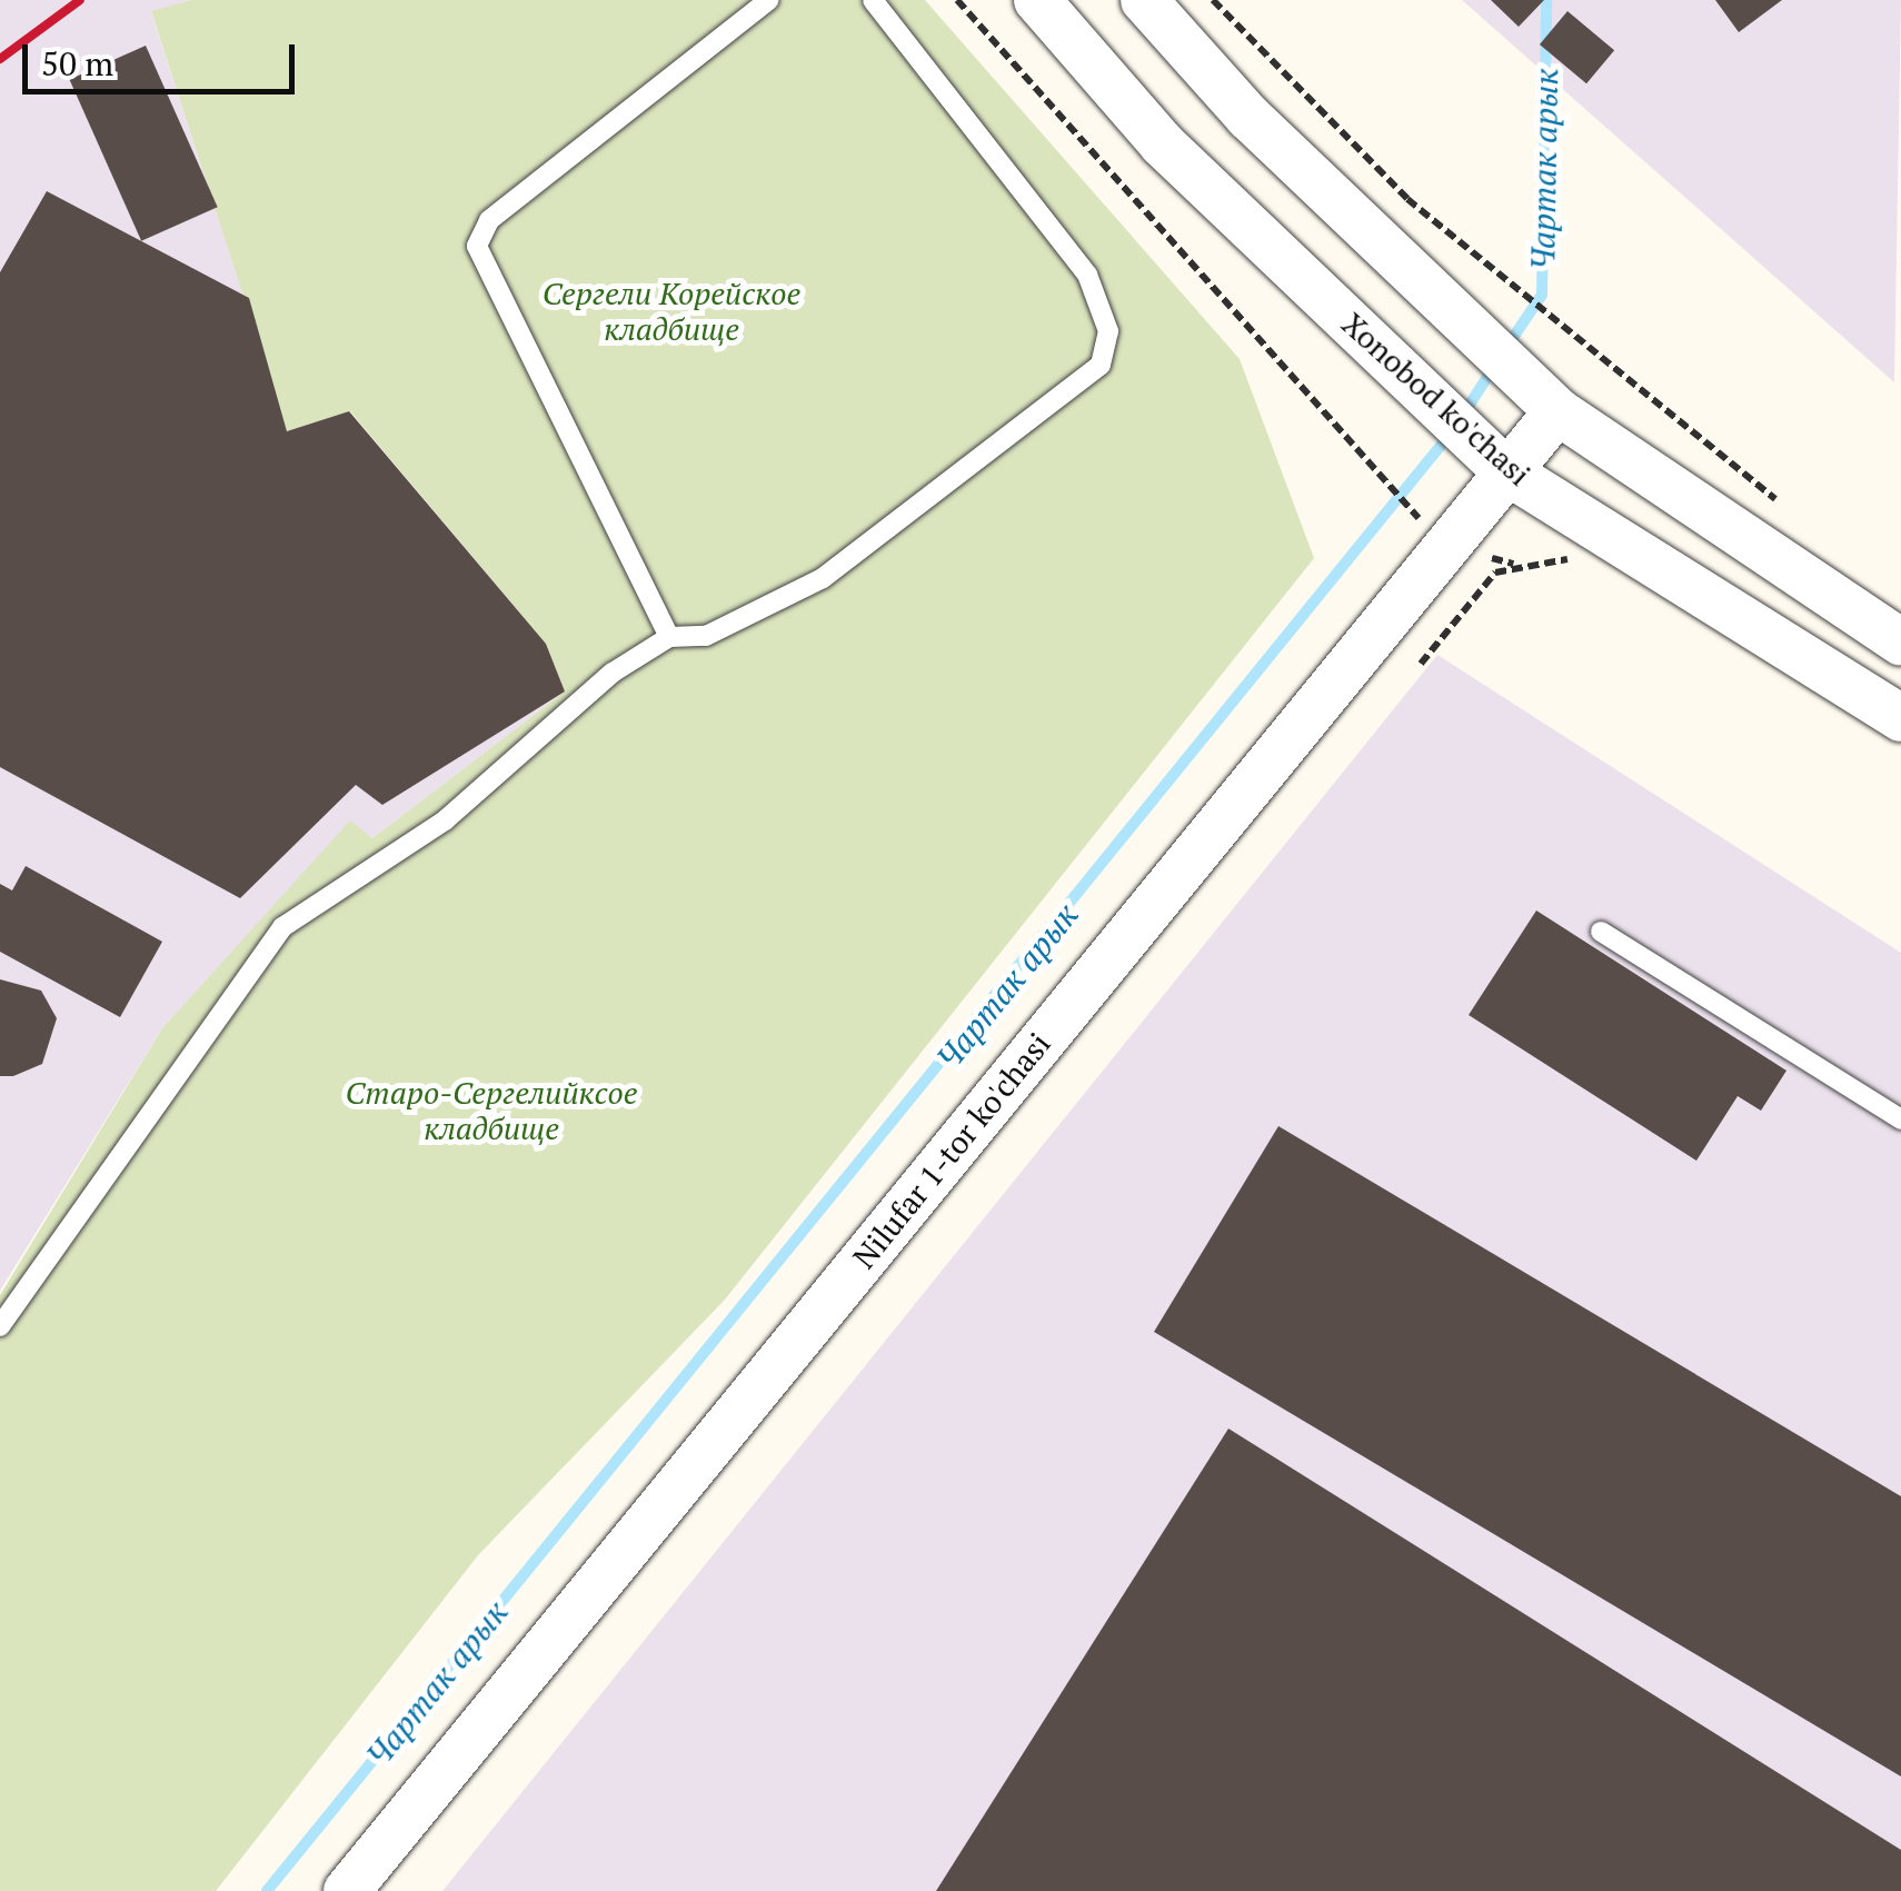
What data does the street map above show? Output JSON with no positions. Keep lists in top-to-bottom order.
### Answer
{
  "streets": {
    "street": ["Xonobod ko'chasi", "Nilufar 1-tor ko'chasi"]
  },
  "crossings": [
    ["Xonobod ko'chasi", "Nilufar 1-tor ko'chasi"]
  ],
  "water": ["Чартак арык"],
  "parks": ["Сергели Корейское кладбище", "Старо-Сергелийксое кладбище"],
  "scale_bar": "50 m"
}
